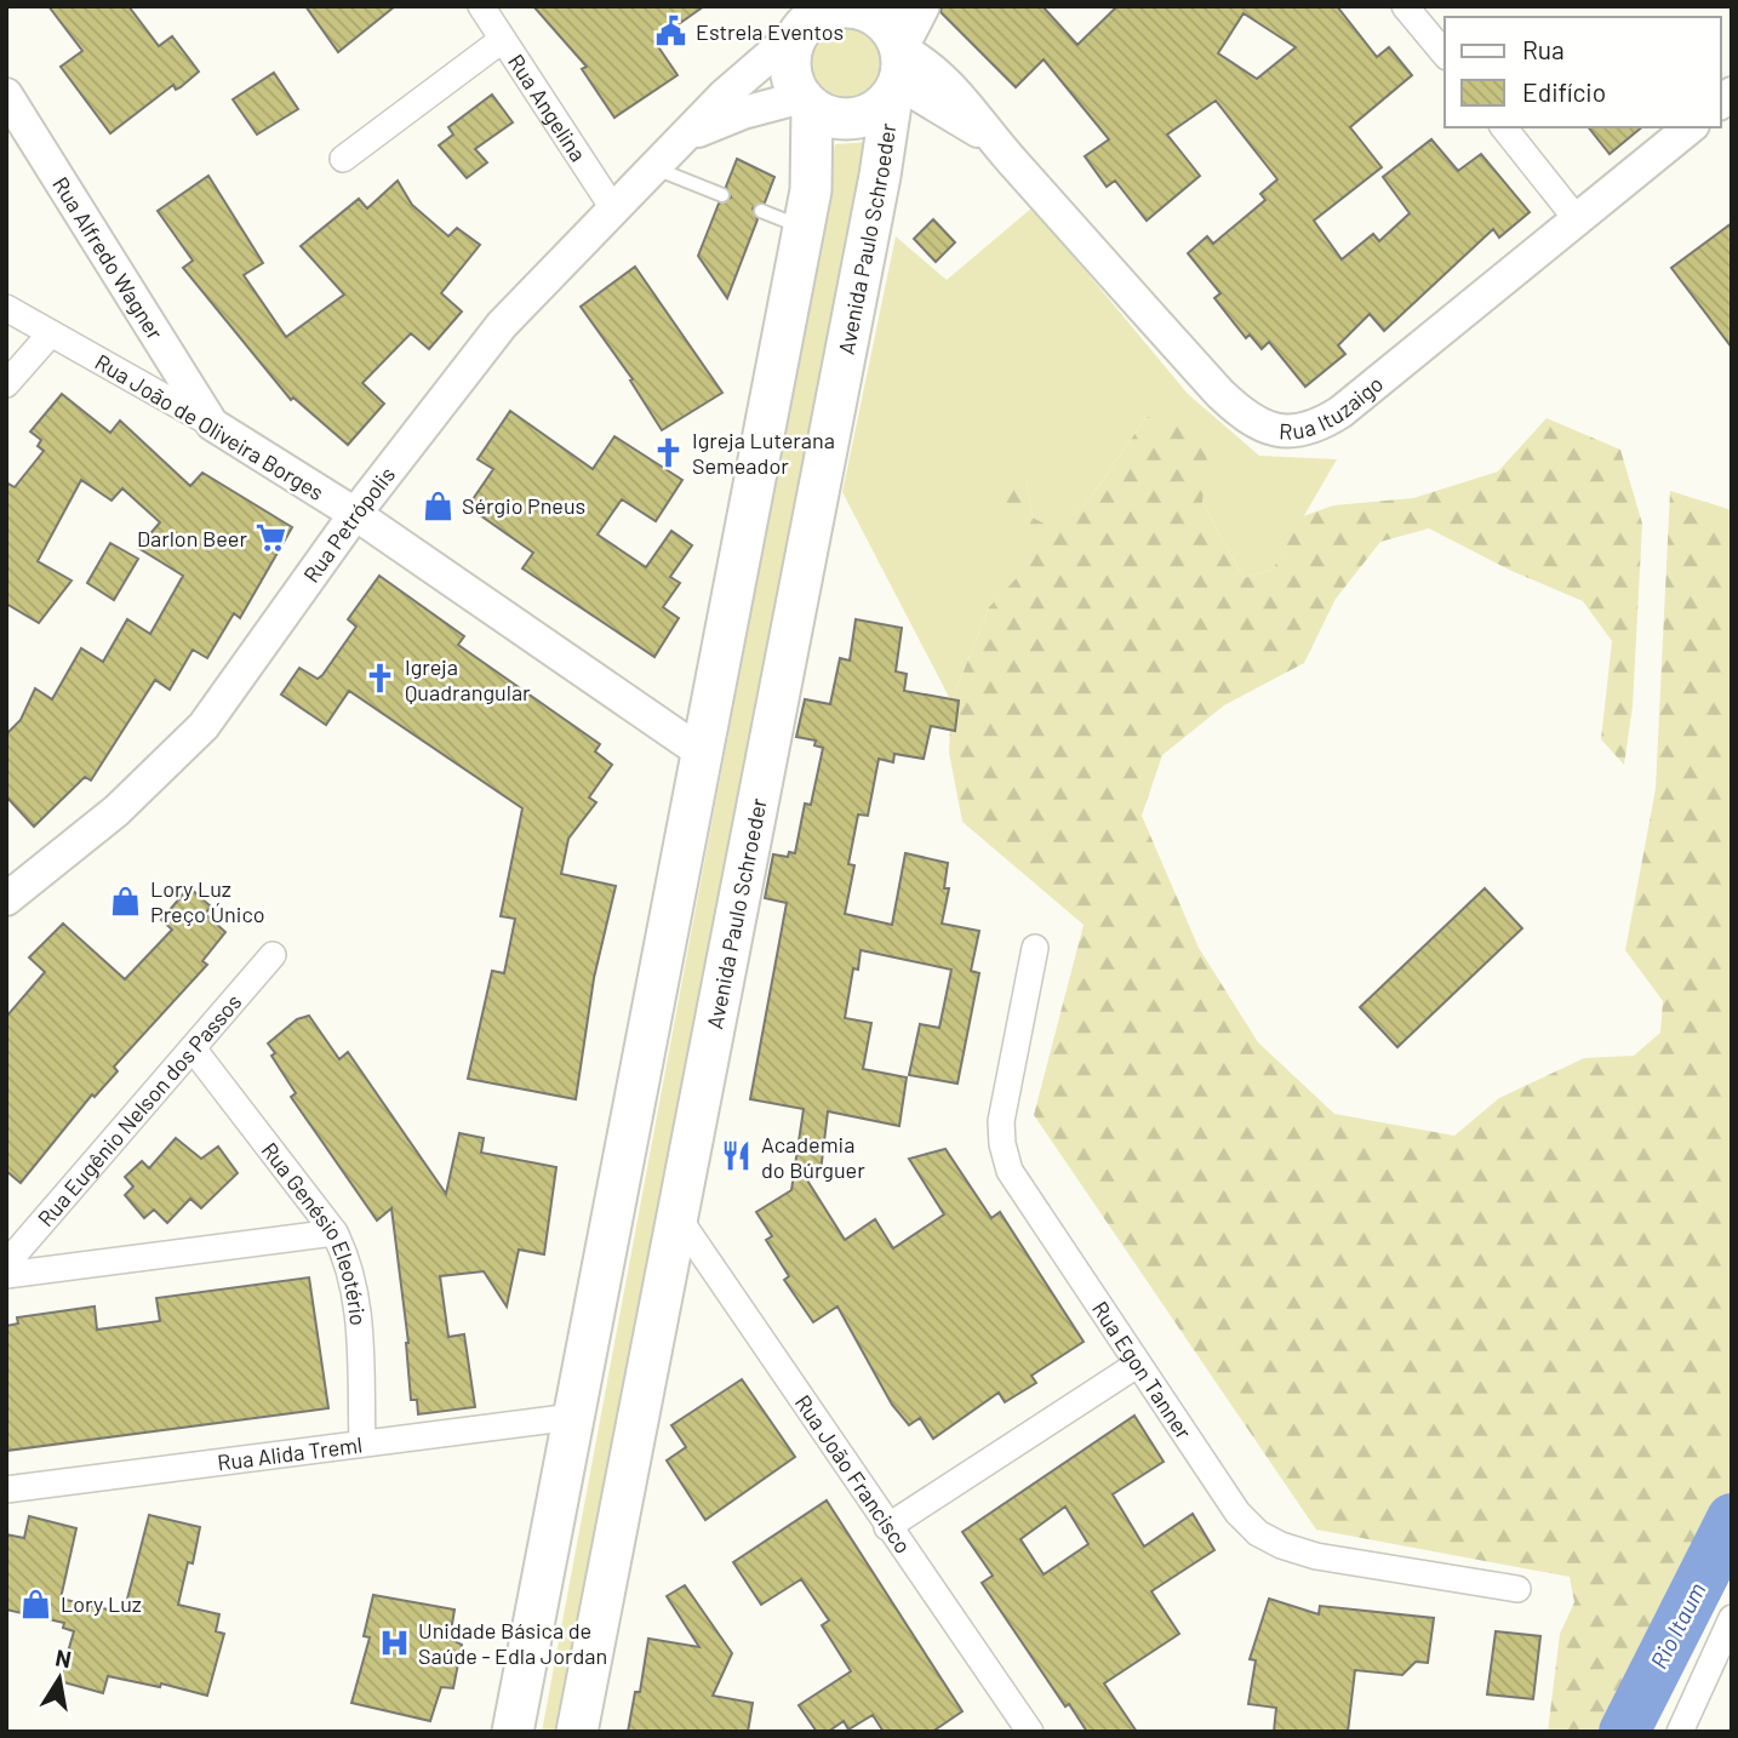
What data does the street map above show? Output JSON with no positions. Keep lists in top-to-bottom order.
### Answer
{
  "streets": {
    "main road": ["Avenida Paulo Schroeder"],
    "street": [
      "Rua Angelina",
      "Rua Alfredo Wagner",
      "Rua Ituzaigo",
      "Rua João de Oliveira Borges",
      "Rua Petrópolis",
      "Rua Eugênio Nelson dos Passos",
      "Rua Genésio Eleotério",
      "Rua Egon Tanner",
      "Rua Alida Treml",
      "Rua João Francisco"
    ]
  },
  "crossings": [
    ["Rua Angelina", "Rua Petrópolis"],
    ["Avenida Paulo Schroeder", "Rua Ituzaigo"],
    ["Avenida Paulo Schroeder", "Rua Petrópolis"],
    ["Avenida Paulo Schroeder", "Rua João Francisco"],
    ["Rua Alfredo Wagner", "Rua João de Oliveira Borges"],
    ["Rua Ituzaigo", "Rua Petrópolis"],
    ["Rua João de Oliveira Borges", "Rua Petrópolis"],
    ["Rua Eugênio Nelson dos Passos", "Rua Genésio Eleotério"],
    ["Rua Genésio Eleotério", "Rua Alida Treml"]
  ],
  "water": ["Rio Itaum"],
  "places": {
    "public building": ["Estrela Eventos"],
    "church": ["Igreja Luterana Semeador", "Igreja Quadrangular"],
    "shop": ["Sérgio Pneus", "Lory Luz Preço Único", "Lory Luz"],
    "supermarket": ["Darlon Beer"],
    "restaurant": ["Academia do Búrguer"],
    "hospital": ["Unidade Básica de Saúde - Edla Jordan"]
  },
  "legend": ["Rua", "Edifício"],
  "north": "top"
}
